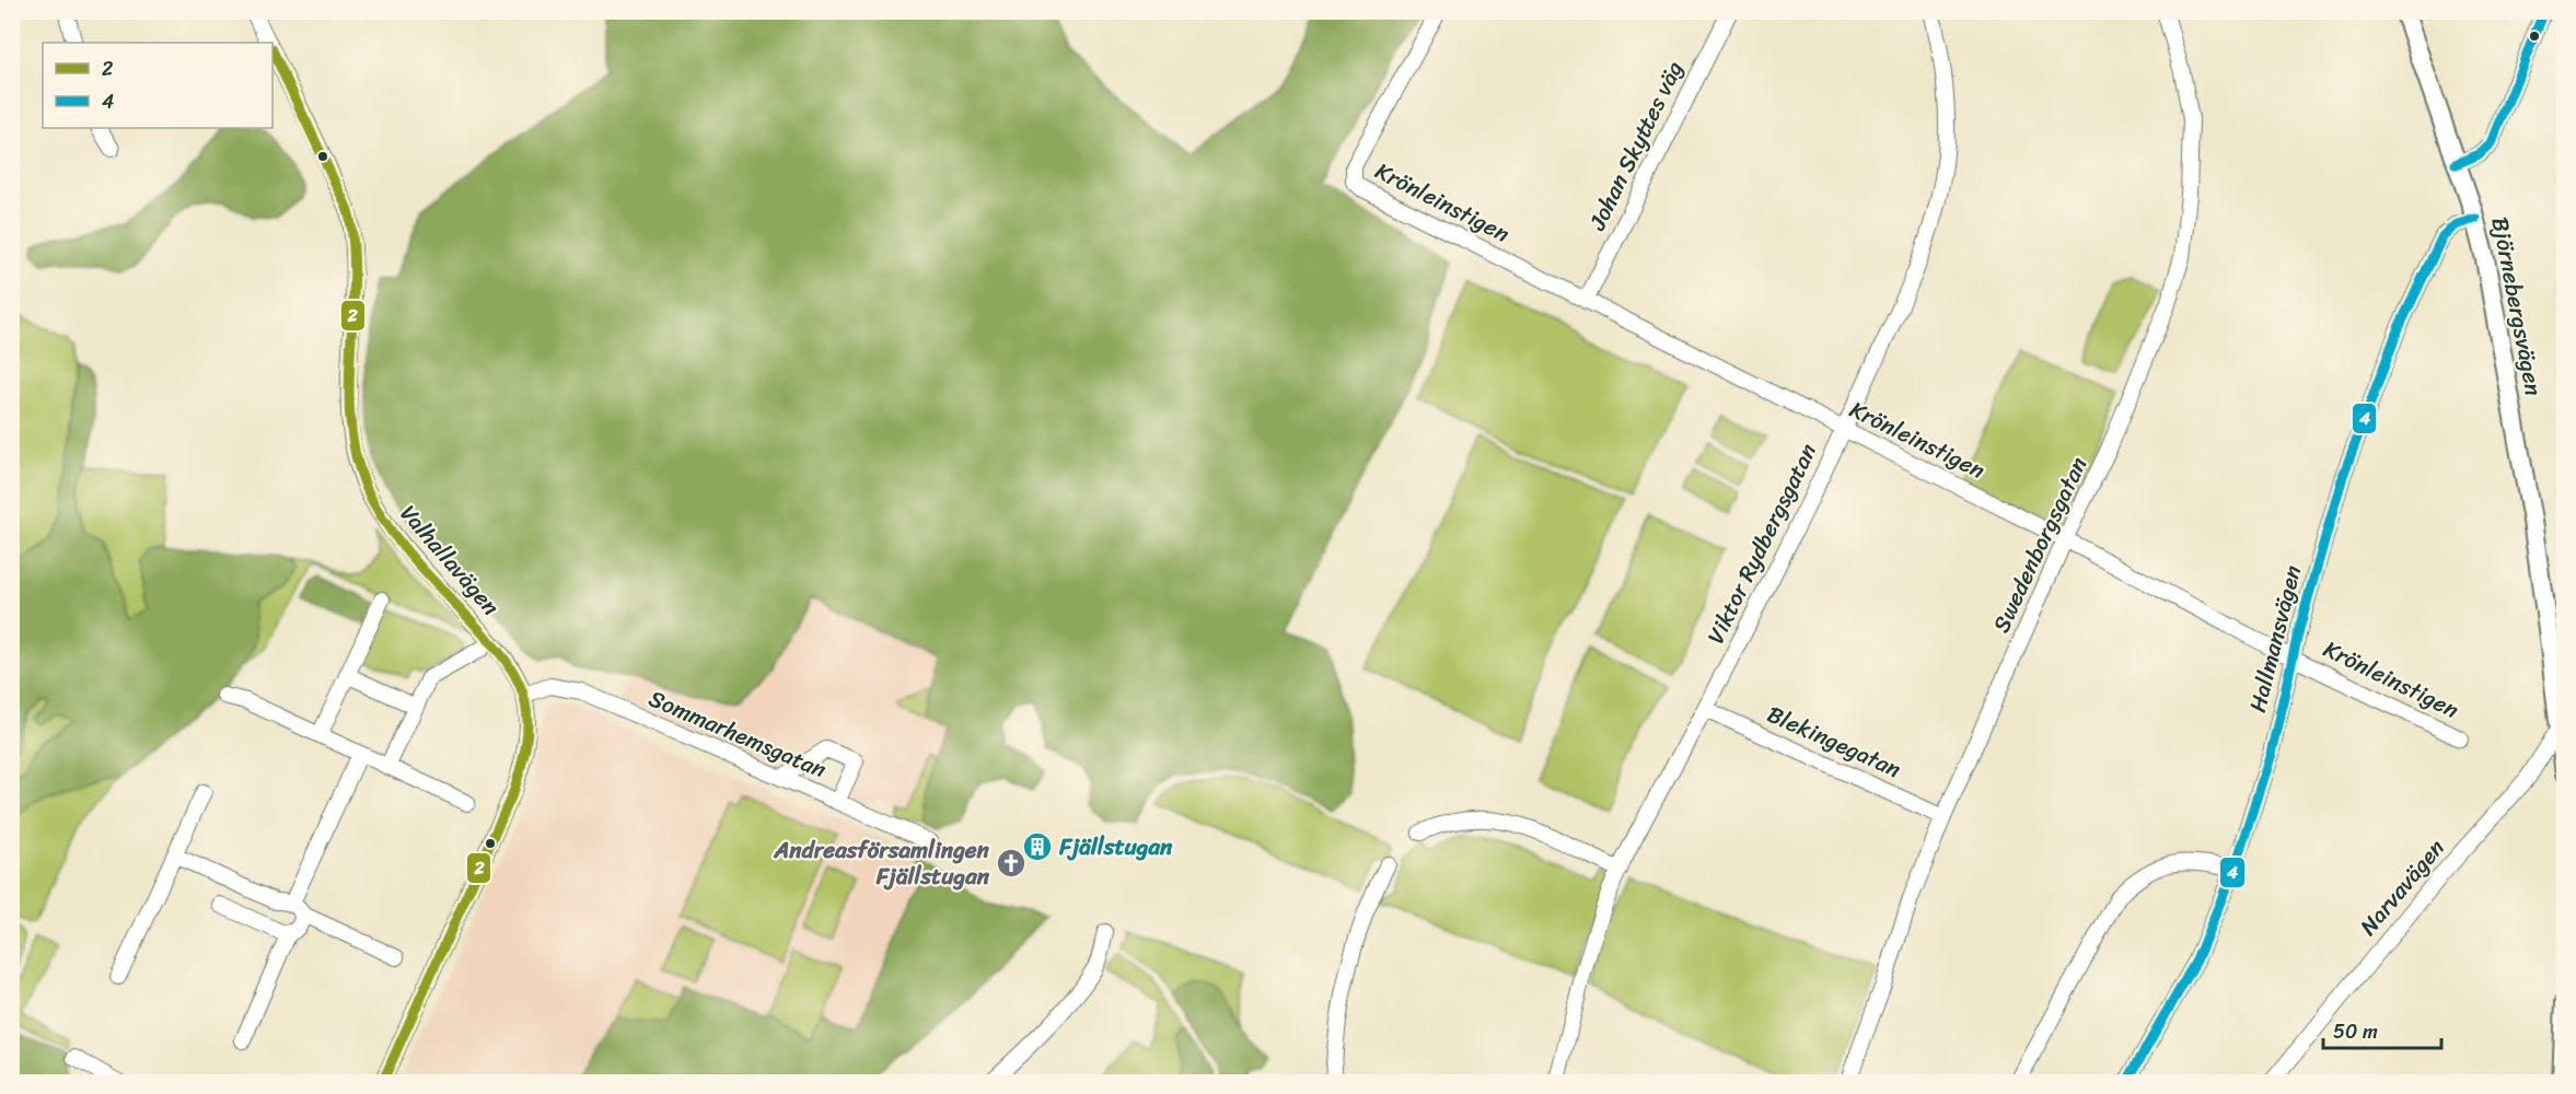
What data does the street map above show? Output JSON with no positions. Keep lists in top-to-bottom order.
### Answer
{
  "streets": {
    "street": [
      "Johan Skyttes väg",
      "Krönleinstigen",
      "Björnebergsvägen",
      "Viktor Rydbergsgatan",
      "Swedenborgsgatan",
      "Valhallavägen",
      "Hallmansvägen",
      "Sommarhemsgatan",
      "Blekingegatan",
      "Narvavägen"
    ]
  },
  "crossings": [
    ["Johan Skyttes väg", "Krönleinstigen"],
    ["Krönleinstigen", "Viktor Rydbergsgatan"],
    ["Krönleinstigen", "Swedenborgsgatan"],
    ["Krönleinstigen", "Hallmansvägen"],
    ["Björnebergsvägen", "Hallmansvägen"],
    ["Björnebergsvägen", "Narvavägen"],
    ["Viktor Rydbergsgatan", "Blekingegatan"],
    ["Swedenborgsgatan", "Blekingegatan"],
    ["Valhallavägen", "Sommarhemsgatan"]
  ],
  "places": {
    "building": ["Fjällstugan"],
    "church": ["Andreasförsamlingen Fjällstugan"]
  },
  "lines": ["transit line 4", "transit line 2"],
  "legend": ["2", "4"],
  "scale_bar": "50 m"
}
